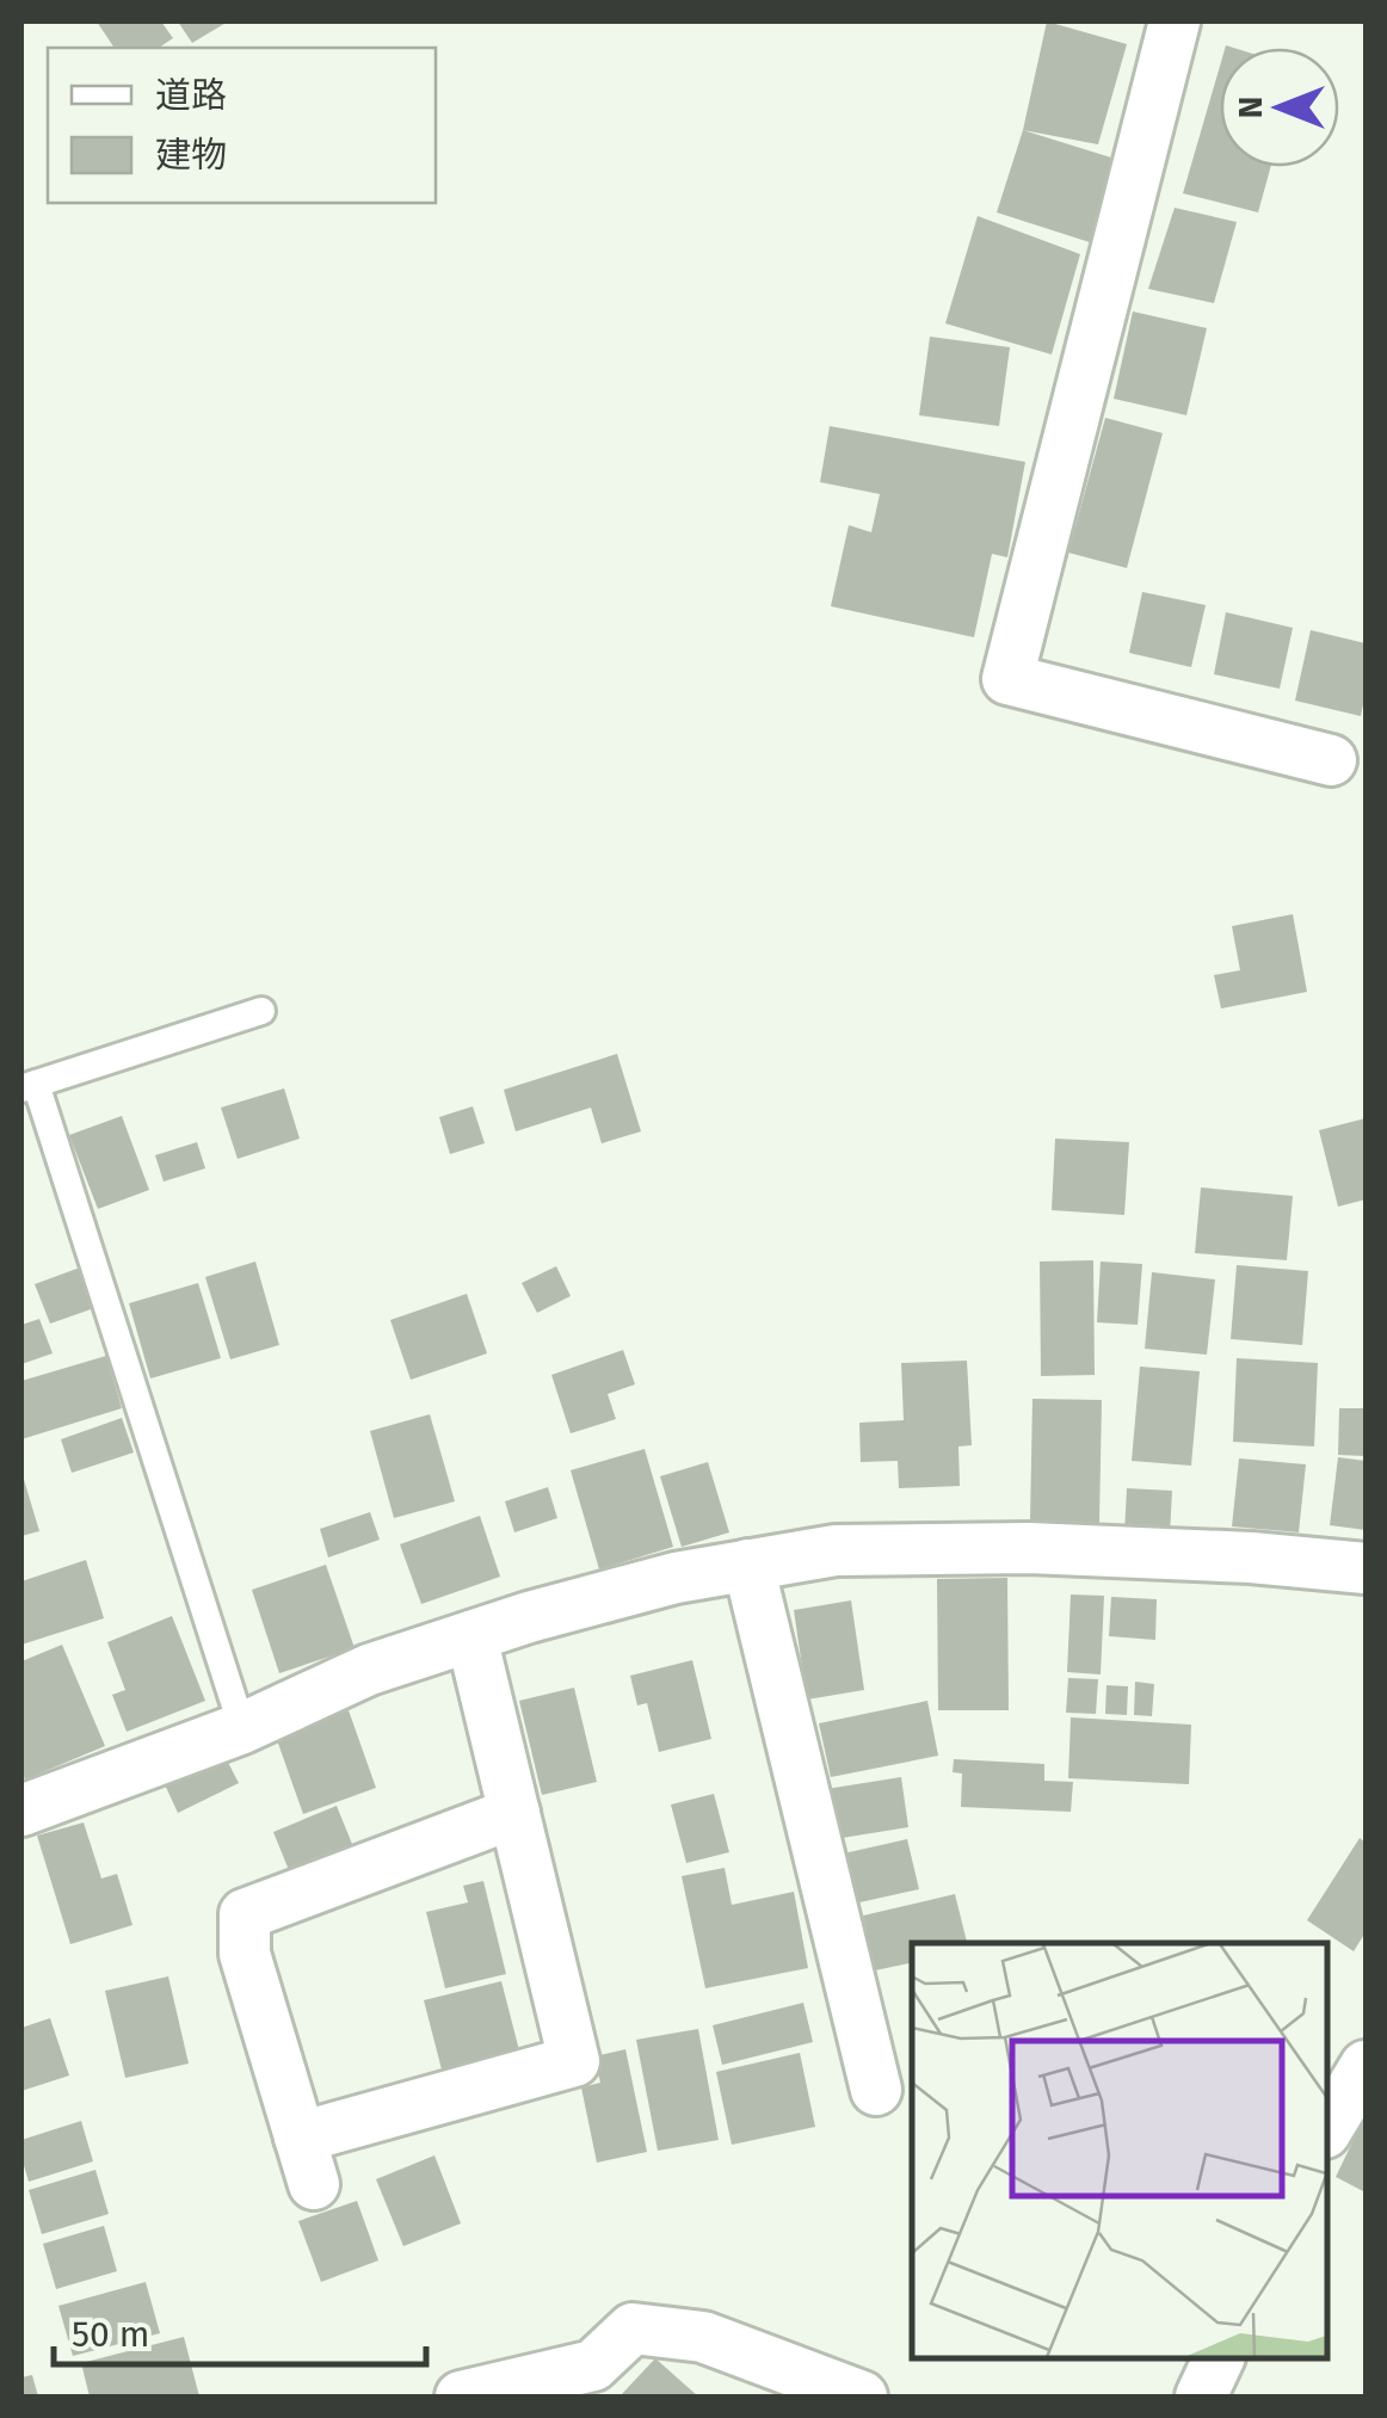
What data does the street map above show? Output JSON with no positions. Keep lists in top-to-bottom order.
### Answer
{
  "legend": ["道路", "建物"],
  "scale_bar": "50 m",
  "north": "left"
}
